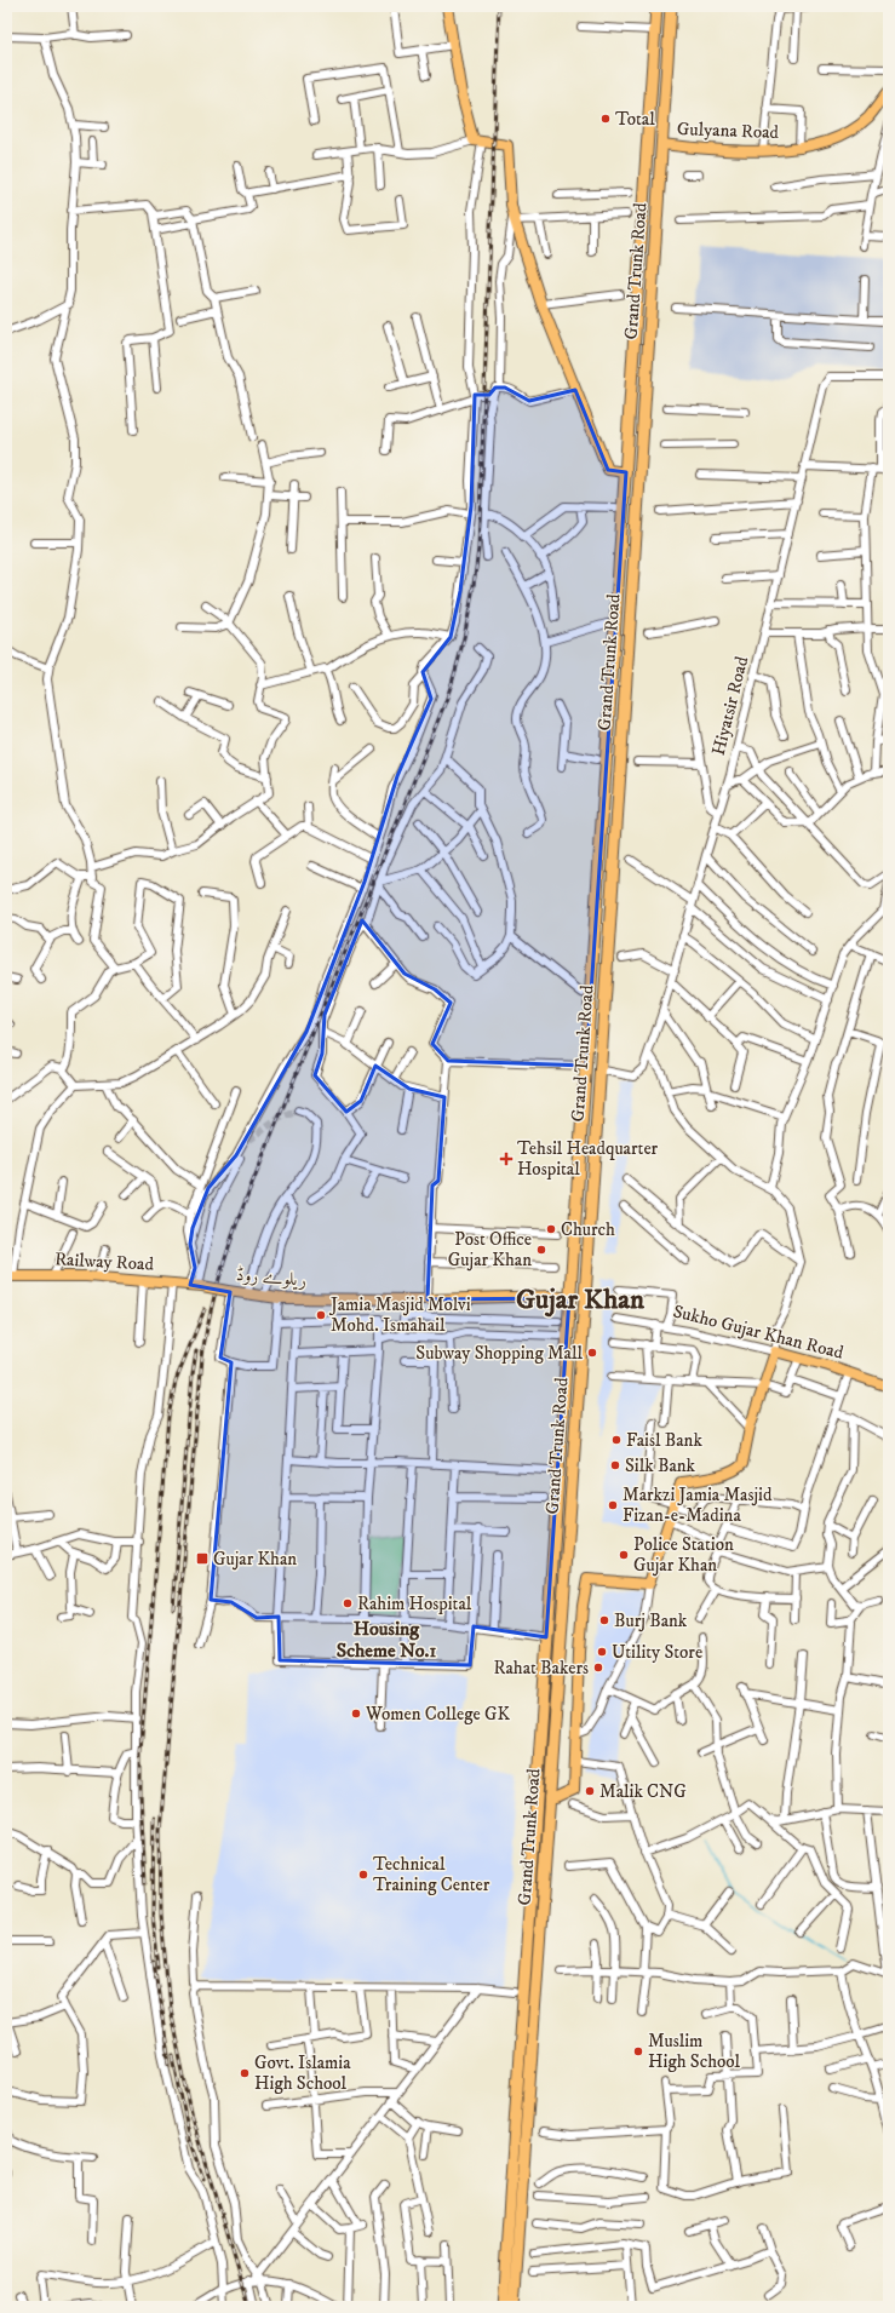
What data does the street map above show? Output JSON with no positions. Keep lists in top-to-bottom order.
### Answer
{
  "streets": {
    "highway": ["Grand Trunk Road"],
    "main road": [
      "Gulyana Road",
      "Railway Road",
      "ریلوے روڈ",
      "Sukho Gujar Khan Road"
    ],
    "street": ["Hiyatsir Road"]
  },
  "crossings": [
    ["Gulyana Road", "Grand Trunk Road"],
    ["Grand Trunk Road", "Hiyatsir Road"],
    ["Grand Trunk Road", "ریلوے روڈ"],
    ["Railway Road", "ریلوے روڈ"]
  ],
  "districts": ["Gujar Khan", "Housing Scheme No.1"],
  "places": {
    "other": [
      "Total",
      "Church",
      "Post Office Gujar Khan",
      "Jamia Masjid Molvi Mohd. Ismahail",
      "Subway Shopping Mall",
      "Faisl Bank",
      "Silk Bank",
      "Markzi Jamia Masjid Fizan-e-Madina",
      "Police Station Gujar Khan",
      "Rahim Hospital",
      "Burj Bank",
      "Utility Store",
      "Rahat Bakers",
      "Women College GK",
      "Malik CNG",
      "Technical Training Center",
      "Muslim High School",
      "Govt. Islamia High School"
    ],
    "health": ["Tehsil Headquarter Hospital"],
    "transit": ["Gujar Khan"]
  }
}
